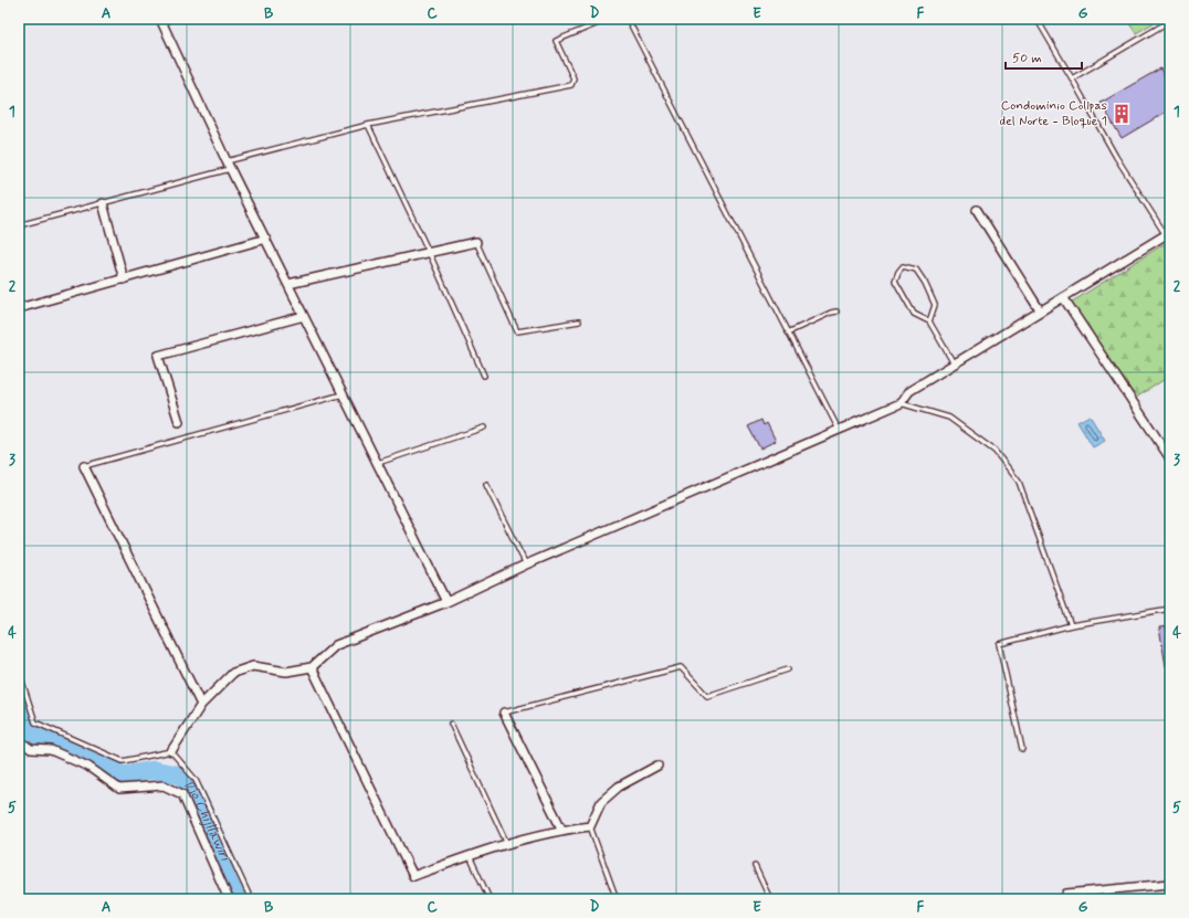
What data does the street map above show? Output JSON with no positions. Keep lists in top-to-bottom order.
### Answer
{
  "water": ["Río Chijllawiri"],
  "places": {
    "building": ["Condominio Collpas del Norte - Bloque 1"]
  },
  "scale_bar": "50 m",
  "grid": {
    "columns": [
      "A",
      "B",
      "C",
      "D",
      "E",
      "F",
      "G"
    ],
    "rows": [
      "1",
      "2",
      "3",
      "4",
      "5"
    ]
  }
}
